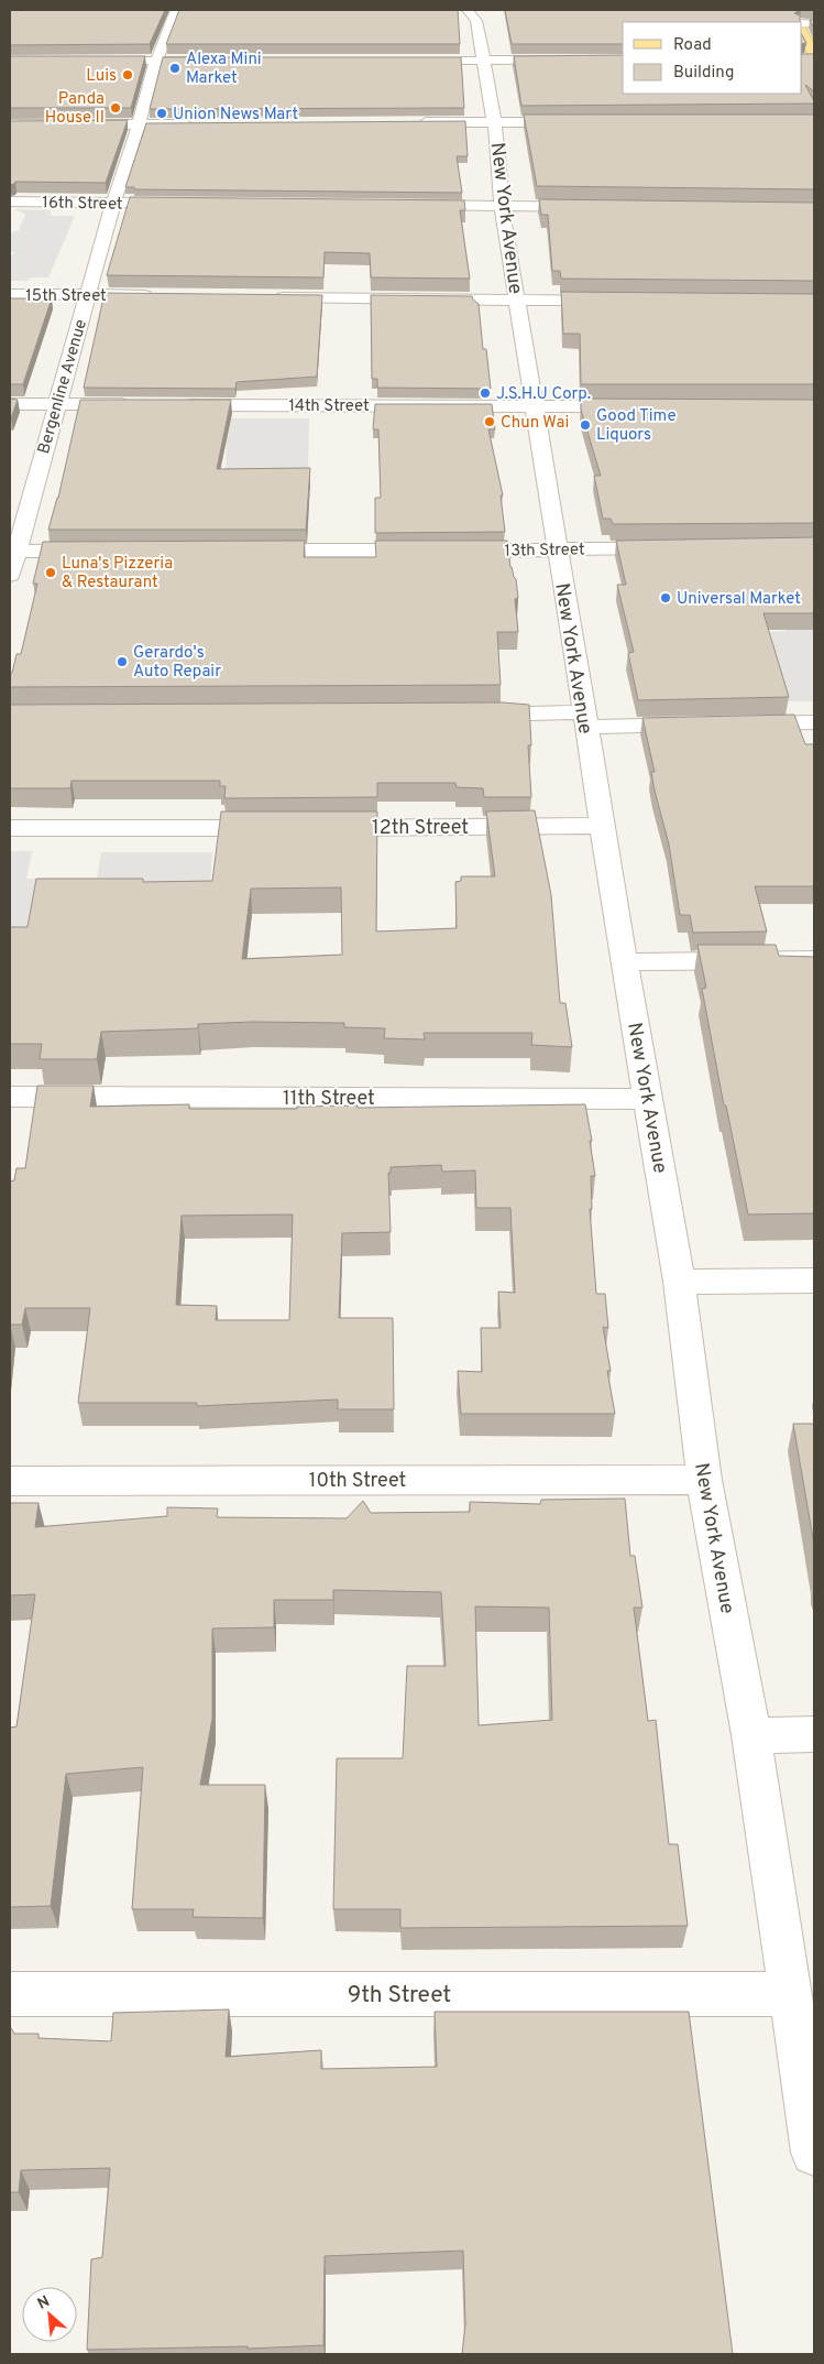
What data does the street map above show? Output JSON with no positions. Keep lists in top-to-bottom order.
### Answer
{
  "streets": {
    "street": [
      "16th Street",
      "New York Avenue",
      "15th Street",
      "Bergenline Avenue",
      "14th Street",
      "13th Street",
      "12th Street",
      "11th Street",
      "10th Street",
      "9th Street"
    ]
  },
  "crossings": [
    ["16th Street", "Bergenline Avenue"],
    ["New York Avenue", "14th Street"],
    ["New York Avenue", "13th Street"],
    ["New York Avenue", "12th Street"],
    ["New York Avenue", "11th Street"],
    ["New York Avenue", "10th Street"],
    ["New York Avenue", "9th Street"],
    ["15th Street", "Bergenline Avenue"]
  ],
  "places": [
    "Alexa Mini Market",
    "Luis",
    "Panda House II",
    "Union News Mart",
    "J.S.H.U Corp.",
    "Chun Wai",
    "Good Time Liquors",
    "Luna's Pizzeria & Restaurant",
    "Universal Market",
    "Gerardo's Auto Repair"
  ],
  "legend": ["Road", "Building"],
  "north": "top left"
}
